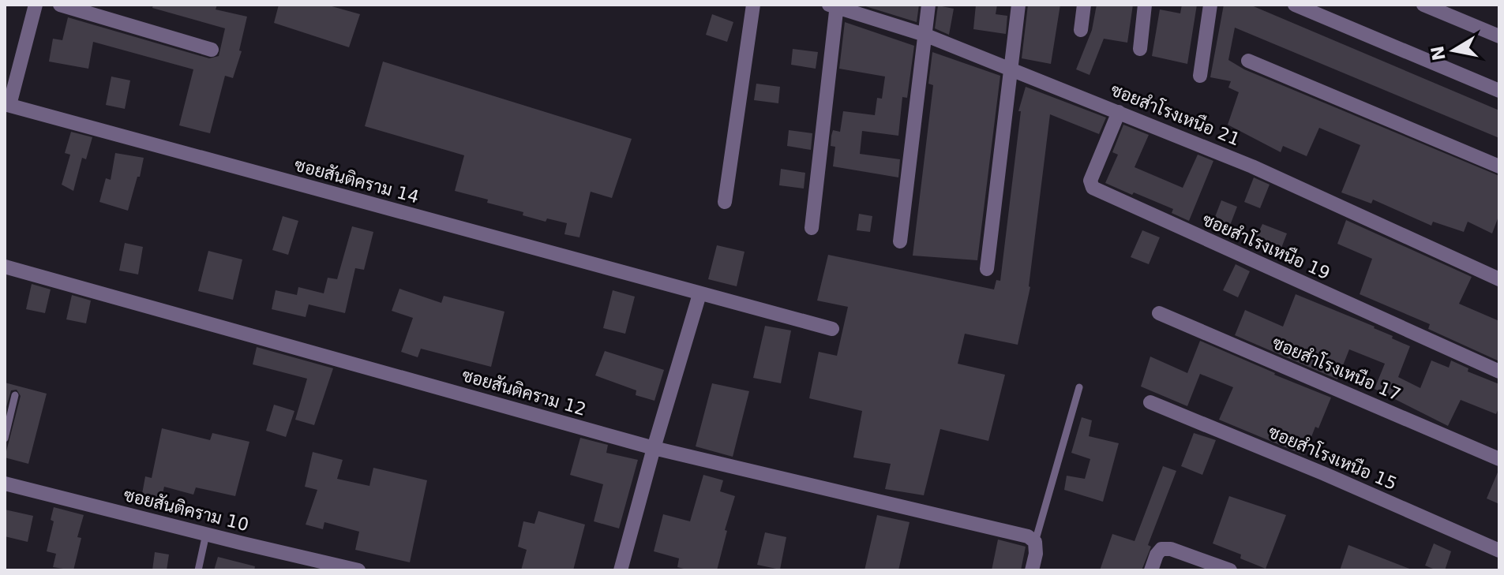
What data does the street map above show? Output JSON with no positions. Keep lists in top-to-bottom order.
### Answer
{
  "streets": {
    "street": [
      "ซอยสำโรงเหนือ 21",
      "ซอยสันติคราม 14",
      "ซอยสำโรงเหนือ 19",
      "ซอยสำโรงเหนือ 17",
      "ซอยสันติคราม 12",
      "ซอยสำโรงเหนือ 15",
      "ซอยสันติคราม 10"
    ]
  },
  "crossings": [
    ["ซอยสำโรงเหนือ 21", "ซอยสำโรงเหนือ 19"]
  ],
  "north": "left"
}
